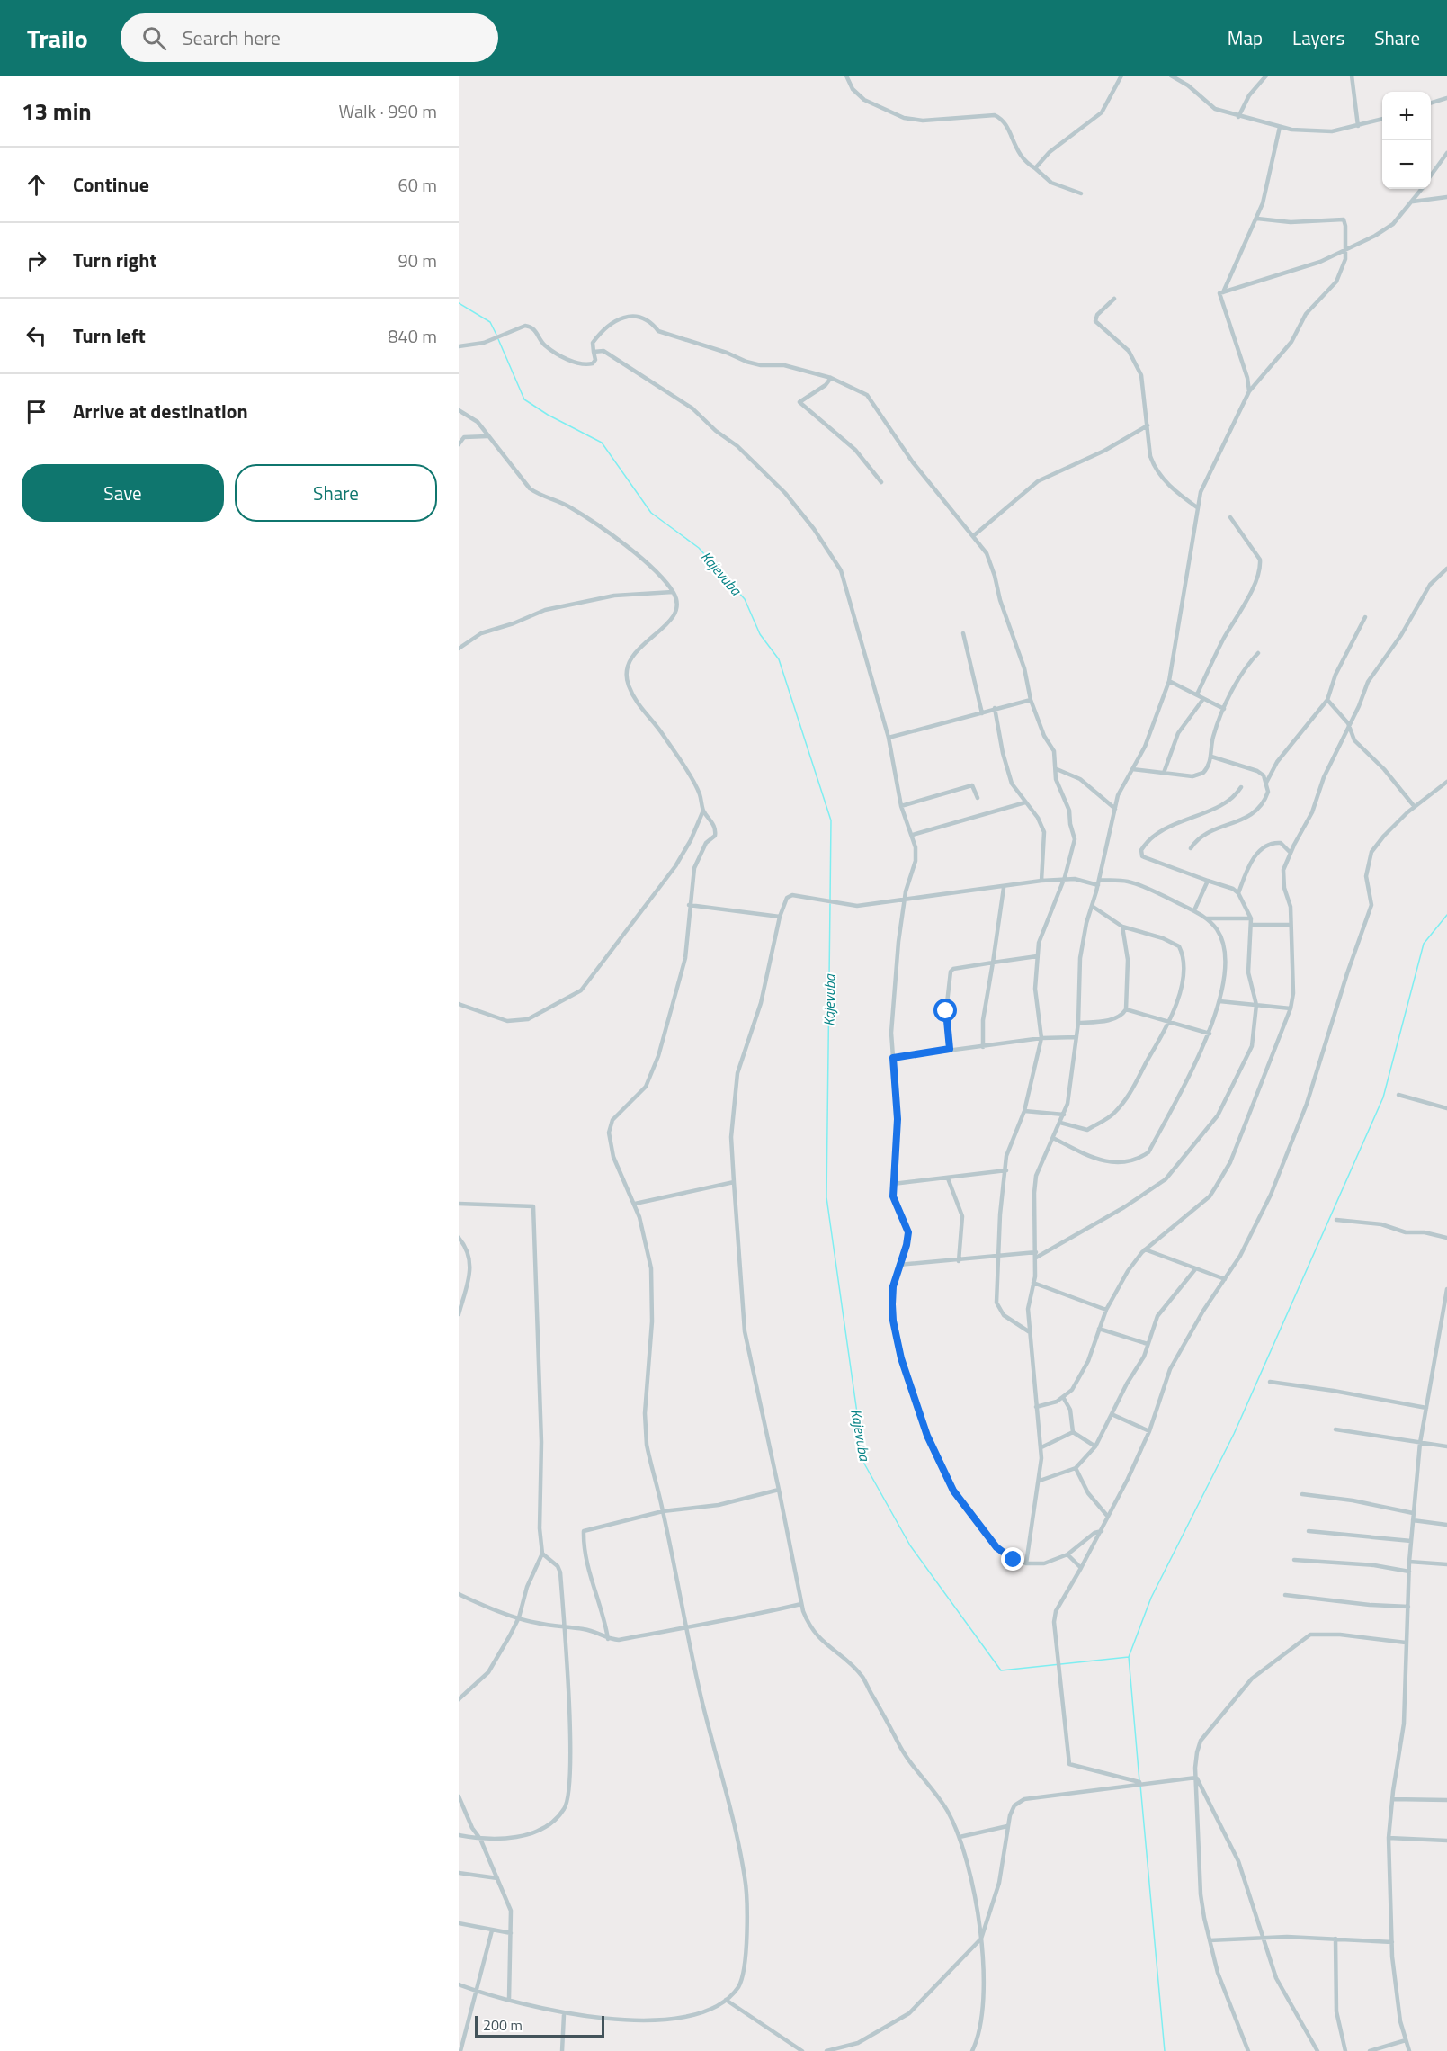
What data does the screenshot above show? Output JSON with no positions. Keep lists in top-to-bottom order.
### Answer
{
  "water": ["Kajevuba"],
  "scale_bar": "200 m",
  "page": {
    "header": "Trailo",
    "search": "Search here",
    "nav": ["Map", "Layers", "Share"],
    "heading": ["13 min", "Walk · 990 m"],
    "map_buttons": ["+", "−"],
    "list": [
      ["Continue", "60 m"],
      ["Turn right", "90 m"],
      ["Turn left", "840 m"],
      "Arrive at destination"
    ],
    "buttons": ["Save", "Share"],
    "scale": "200 m"
  }
}
